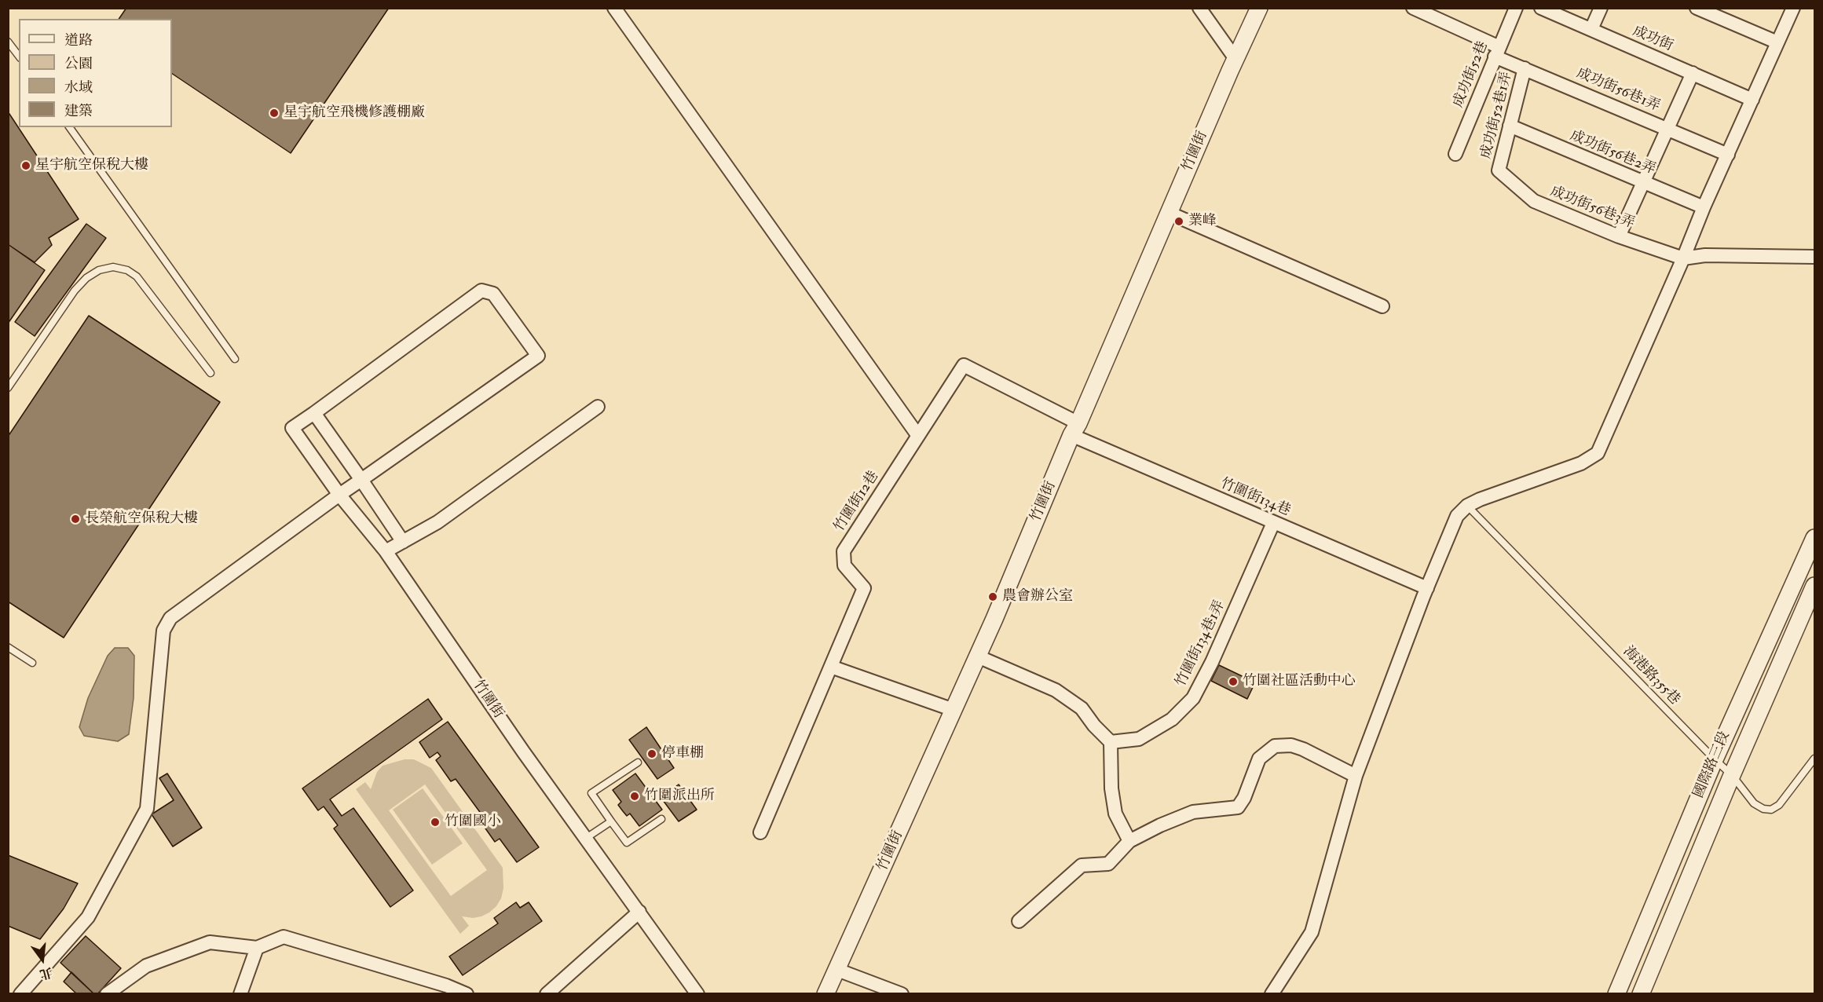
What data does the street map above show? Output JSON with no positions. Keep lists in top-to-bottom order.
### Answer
{
  "streets": {
    "street": [
      "成功街",
      "成功街52巷",
      "成功街56巷1弄",
      "成功街52巷1弄",
      "竹圍街",
      "成功街56巷2弄",
      "成功街56巷3弄",
      "竹圍街134巷",
      "竹圍街12巷",
      "竹圍街134巷1弄",
      "國際路三段"
    ],
    "lane": ["海港路355巷"]
  },
  "crossings": [
    ["成功街52巷", "成功街56巷1弄"],
    ["成功街56巷1弄", "成功街52巷1弄"],
    ["成功街52巷1弄", "成功街56巷2弄"],
    ["成功街52巷1弄", "成功街56巷3弄"],
    ["竹圍街", "竹圍街134巷"],
    ["竹圍街", "竹圍街12巷"],
    ["竹圍街134巷", "竹圍街12巷"],
    ["竹圍街134巷", "竹圍街134巷1弄"],
    ["海港路355巷", "國際路三段"]
  ],
  "places": [
    "星宇航空飛機修護棚廠",
    "星宇航空保稅大樓",
    "業峰",
    "長榮航空保稅大樓",
    "農會辦公室",
    "竹圍社區活動中心",
    "停車棚",
    "竹圍派出所",
    "竹圍國小"
  ],
  "legend": [
    "道路",
    "公園",
    "水域",
    "建築"
  ],
  "north": "bottom"
}
